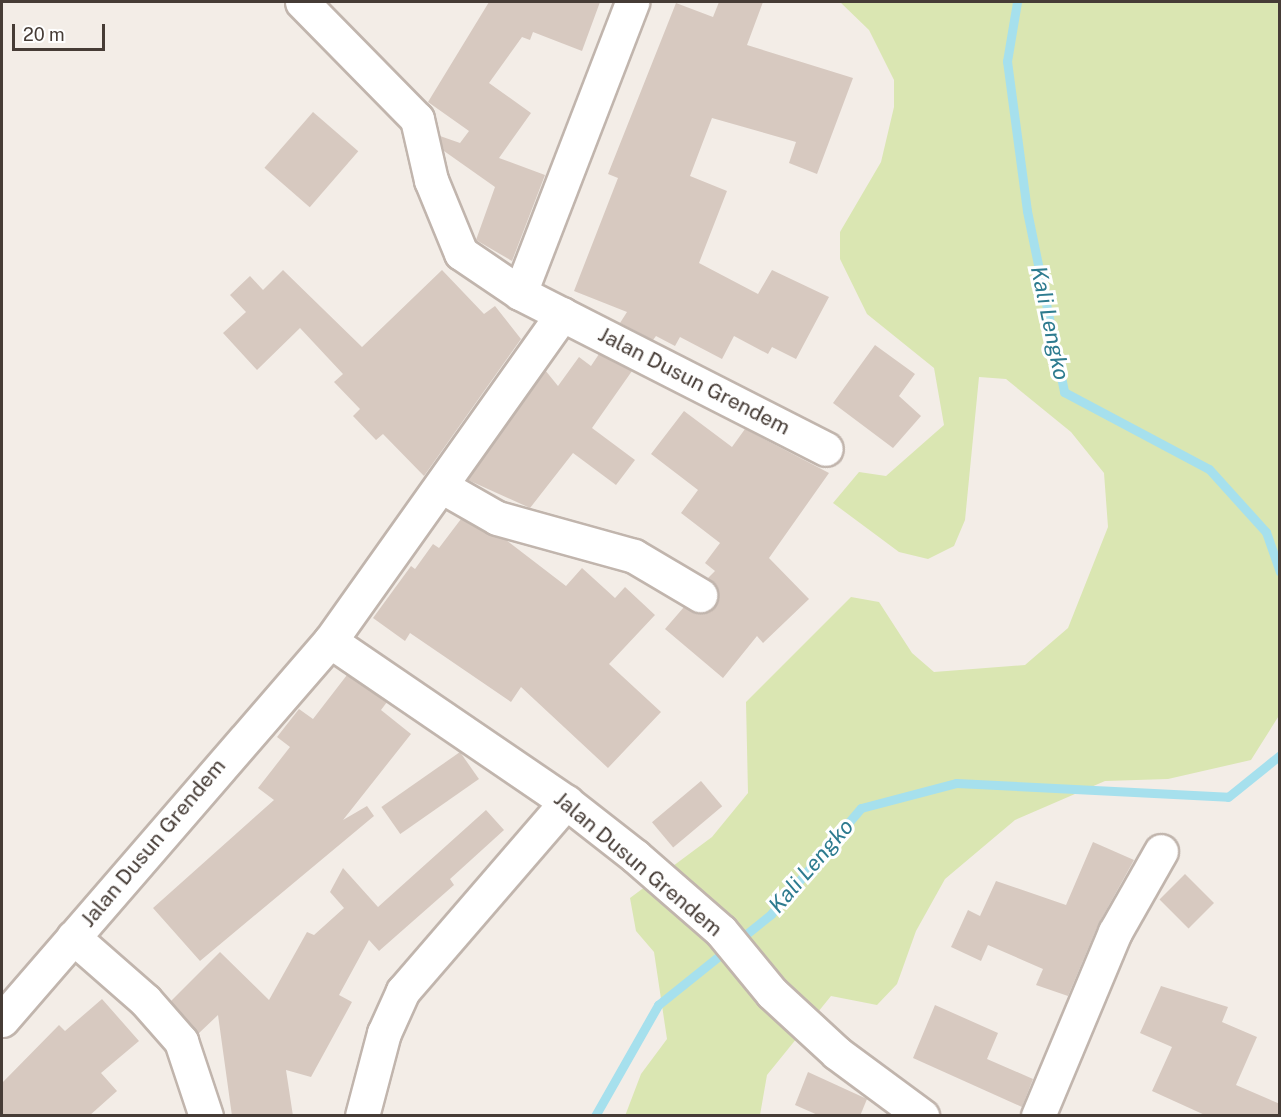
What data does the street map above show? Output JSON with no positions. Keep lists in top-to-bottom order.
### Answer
{
  "streets": {
    "street": ["Jalan Dusun Grendem"]
  },
  "water": ["Kali Lengko"],
  "scale_bar": "20 m"
}
